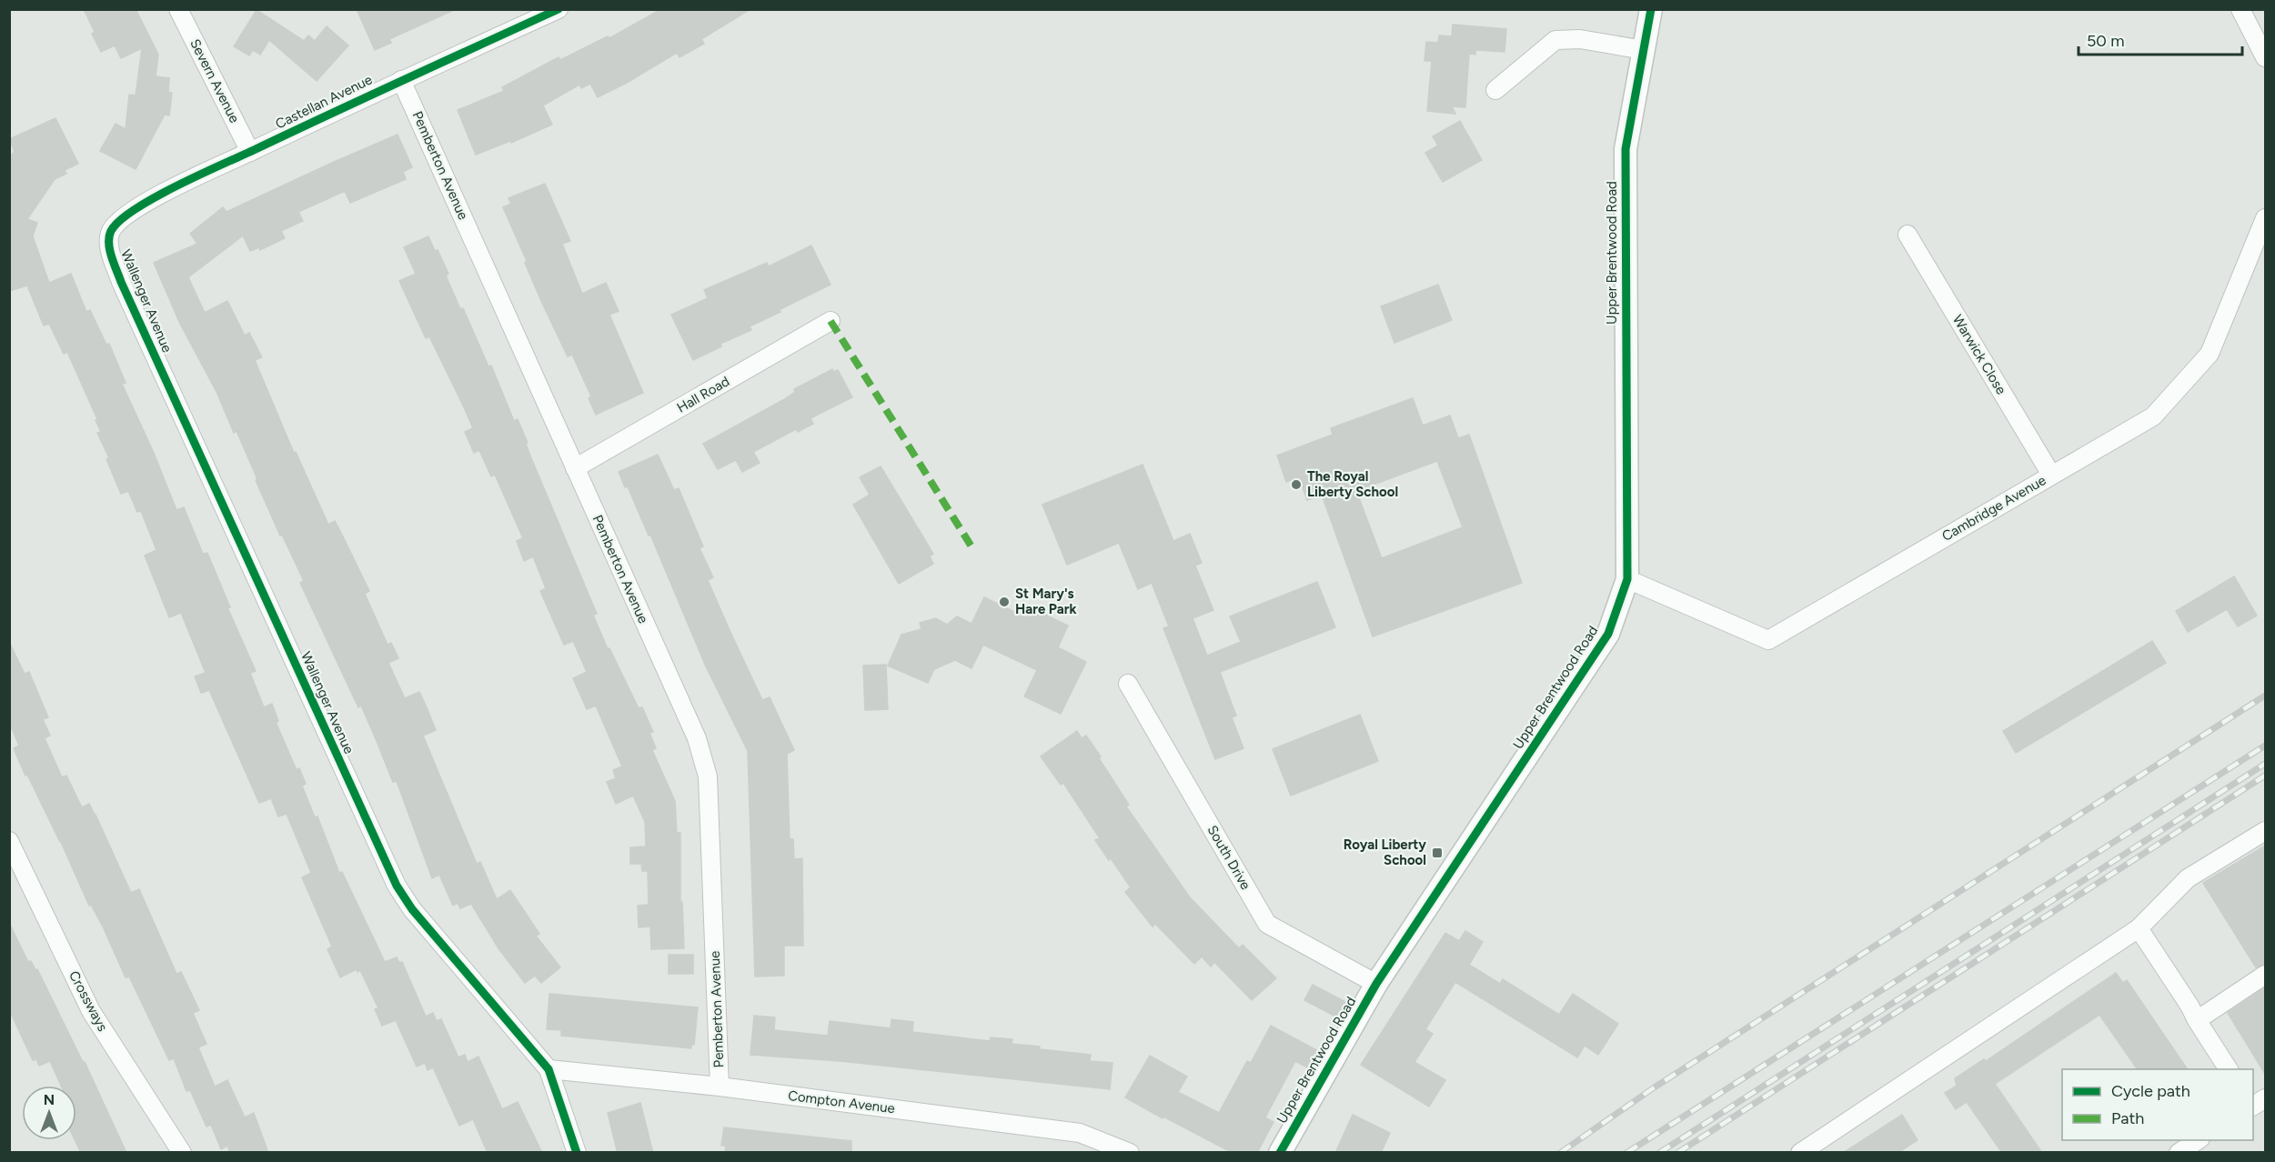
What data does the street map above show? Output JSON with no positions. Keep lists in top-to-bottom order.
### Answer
{
  "streets": {
    "street": [
      "Severn Avenue",
      "Castellan Avenue",
      "Pemberton Avenue",
      "Upper Brentwood Road",
      "Wallenger Avenue",
      "Warwick Close",
      "Hall Road",
      "Cambridge Avenue",
      "South Drive",
      "Crossways",
      "Compton Avenue"
    ]
  },
  "crossings": [
    ["Severn Avenue", "Castellan Avenue"],
    ["Castellan Avenue", "Pemberton Avenue"],
    ["Castellan Avenue", "Wallenger Avenue"],
    ["Pemberton Avenue", "Hall Road"],
    ["Pemberton Avenue", "Compton Avenue"],
    ["Upper Brentwood Road", "Cambridge Avenue"],
    ["Upper Brentwood Road", "South Drive"],
    ["Wallenger Avenue", "Compton Avenue"],
    ["Warwick Close", "Cambridge Avenue"]
  ],
  "places": {
    "other": ["The Royal Liberty School", "St Mary's Hare Park"],
    "transit": ["Royal Liberty School"]
  },
  "legend": ["Cycle path", "Path"],
  "scale_bar": "50 m",
  "north": "top"
}
